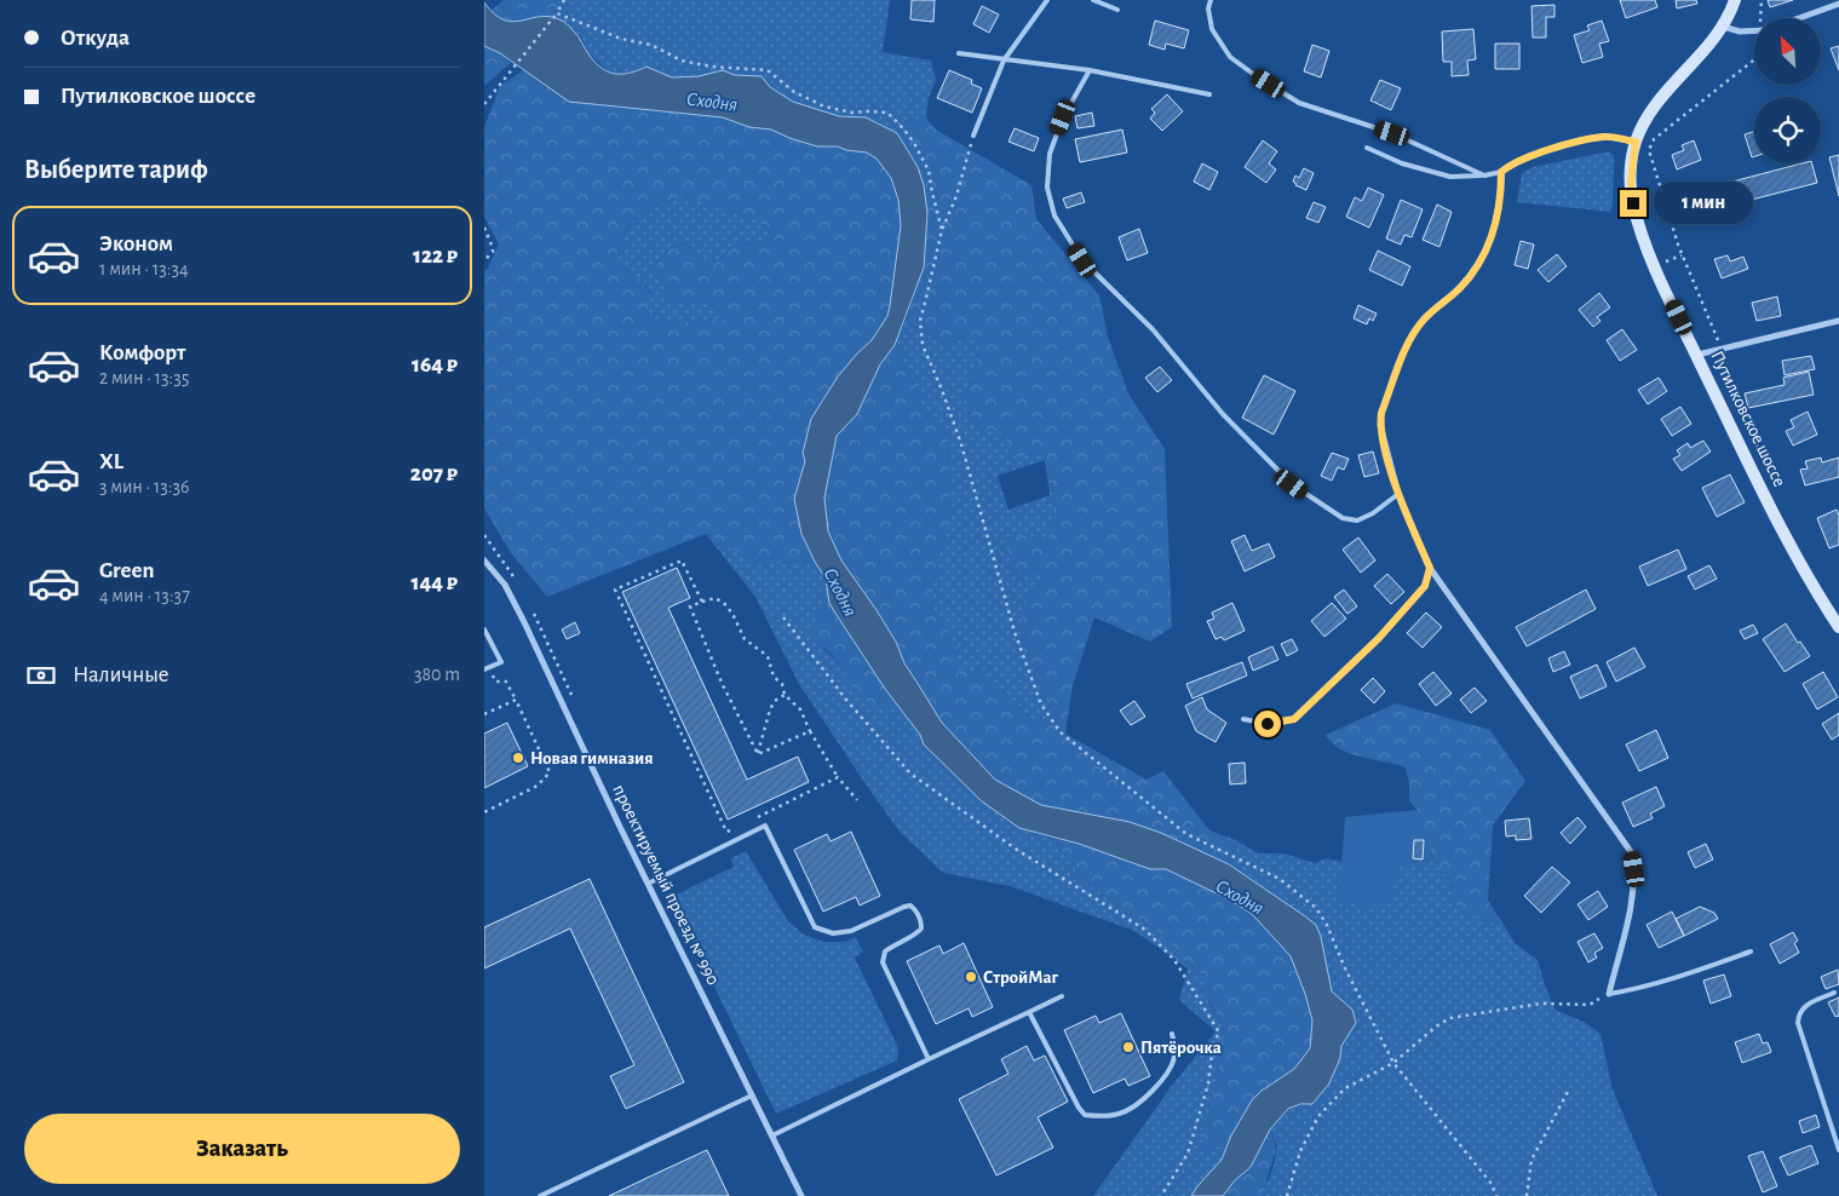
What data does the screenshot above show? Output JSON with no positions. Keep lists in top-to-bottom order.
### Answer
{
  "streets": {
    "main road": ["Путилковское шоссе"],
    "street": ["проектируемый проезд № 990"]
  },
  "water": ["Сходня"],
  "places": ["Новая гимназия", "СтройМаг", "Пятёрочка"],
  "north": "top left",
  "page": {
    "banner": ["Откуда", "Путилковское шоссе"],
    "heading": "Выберите тариф",
    "bubble": "1 мин",
    "list": [
      {
        "name": "Эконом",
        "note": "1 мин · 13:34",
        "value": "122 ₽"
      },
      {
        "name": "Комфорт",
        "note": "2 мин · 13:35",
        "value": "164 ₽"
      },
      {
        "name": "XL",
        "note": "3 мин · 13:36",
        "value": "207 ₽"
      },
      {
        "name": "Green",
        "note": "4 мин · 13:37",
        "value": "144 ₽"
      }
    ],
    "pay": ["Наличные", "380 m"],
    "buttons": "Заказать"
  }
}
